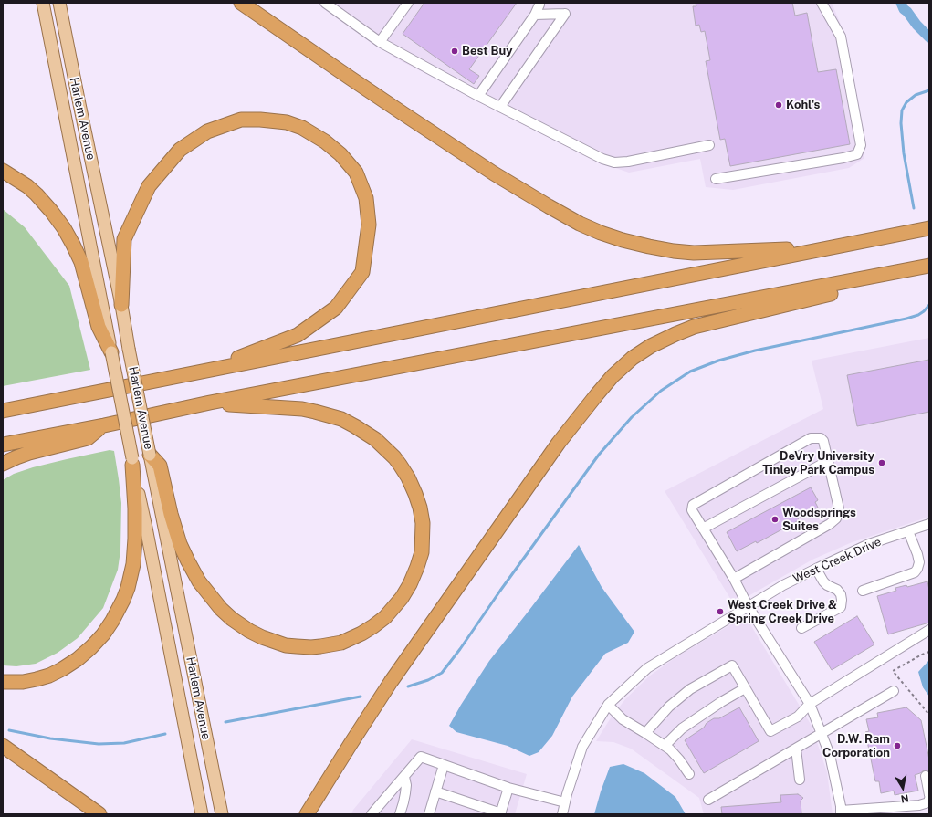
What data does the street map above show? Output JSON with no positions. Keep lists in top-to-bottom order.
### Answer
{
  "streets": {
    "main road": ["Harlem Avenue"],
    "street": ["West Creek Drive"]
  },
  "places": [
    "Best Buy",
    "Kohl's",
    "DeVry University Tinley Park Campus",
    "Woodsprings Suites",
    "West Creek Drive & Spring Creek Drive",
    "D.W. Ram Corporation"
  ],
  "north": "bottom"
}
